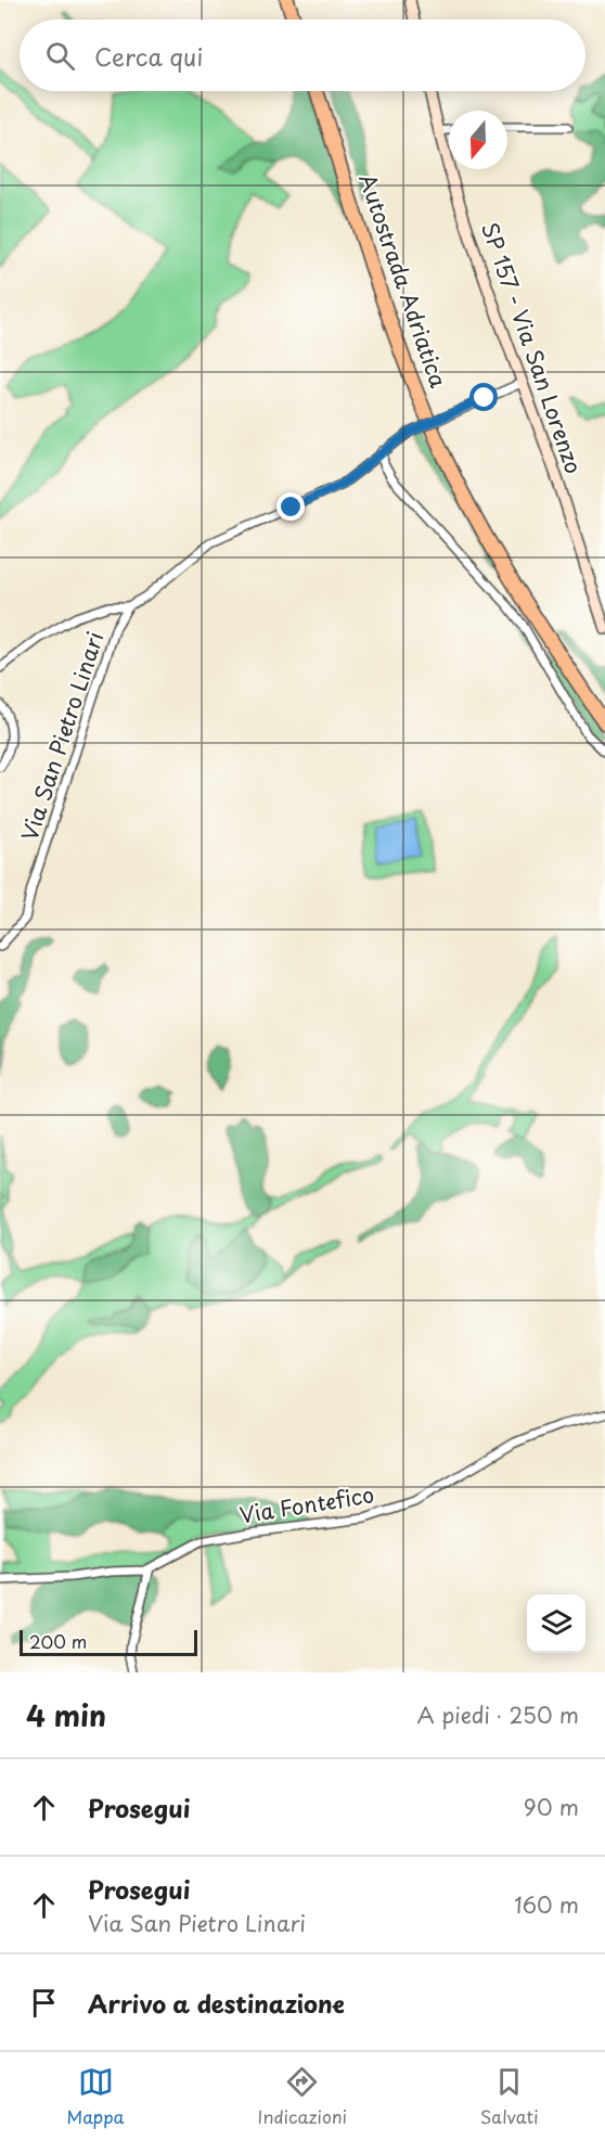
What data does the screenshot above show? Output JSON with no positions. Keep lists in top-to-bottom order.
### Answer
{
  "streets": {
    "highway": ["Autostrada Adriatica"],
    "main road": ["SP 157 - Via San Lorenzo"],
    "street": ["Via San Pietro Linari", "Via Fontefico"]
  },
  "crossings": [
    ["SP 157 - Via San Lorenzo", "Via San Pietro Linari"]
  ],
  "scale_bar": "200 m",
  "north": "bottom",
  "page": {
    "search": "Cerca qui",
    "scale": "200 m",
    "heading": ["4 min", "A piedi · 250 m"],
    "list": [
      ["Prosegui", "90 m"],
      ["Prosegui", "Via San Pietro Linari", "160 m"],
      "Arrivo a destinazione"
    ],
    "nav": ["Mappa", "Indicazioni", "Salvati"]
  }
}
